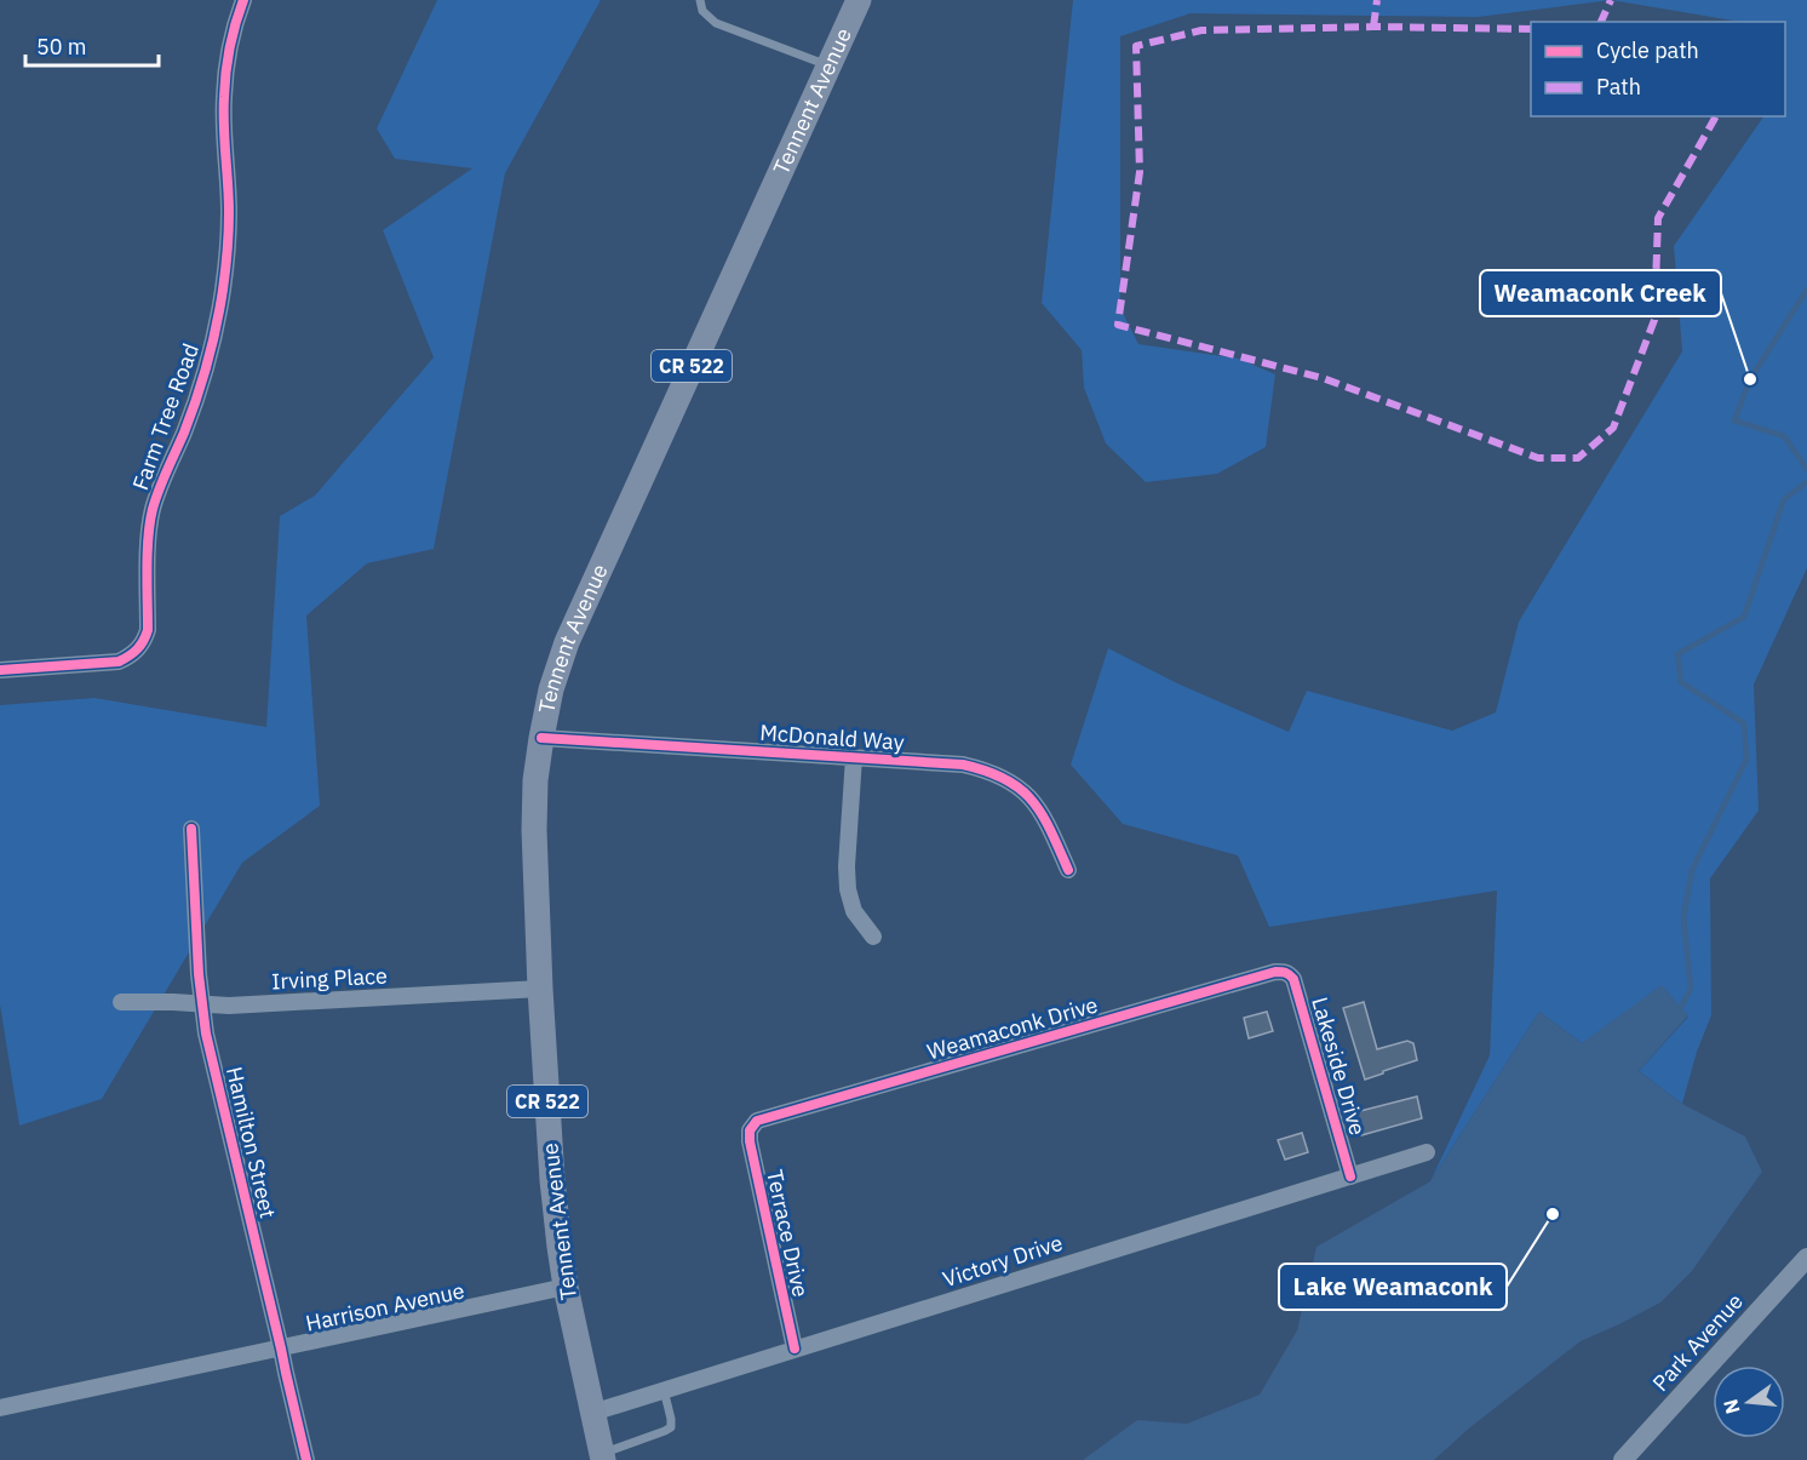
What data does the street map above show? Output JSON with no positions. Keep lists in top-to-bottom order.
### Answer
{
  "streets": {
    "main road": ["Tennent Avenue", "CR 522"],
    "street": [
      "Farm Tree Road",
      "McDonald Way",
      "Irving Place",
      "Weamaconk Drive",
      "Lakeside Drive",
      "Hamilton Street",
      "Terrace Drive",
      "Victory Drive",
      "Harrison Avenue",
      "Park Avenue"
    ]
  },
  "crossings": [
    ["Tennent Avenue", "McDonald Way"],
    ["Tennent Avenue", "Irving Place"],
    ["Tennent Avenue", "Victory Drive"],
    ["Tennent Avenue", "Harrison Avenue"],
    ["Irving Place", "Hamilton Street"],
    ["Weamaconk Drive", "Lakeside Drive"],
    ["Weamaconk Drive", "Terrace Drive"],
    ["Lakeside Drive", "Victory Drive"],
    ["Hamilton Street", "Harrison Avenue"],
    ["Terrace Drive", "Victory Drive"]
  ],
  "places": ["Weamaconk Creek", "Lake Weamaconk"],
  "legend": ["Cycle path", "Path"],
  "scale_bar": "50 m",
  "north": "left"
}
